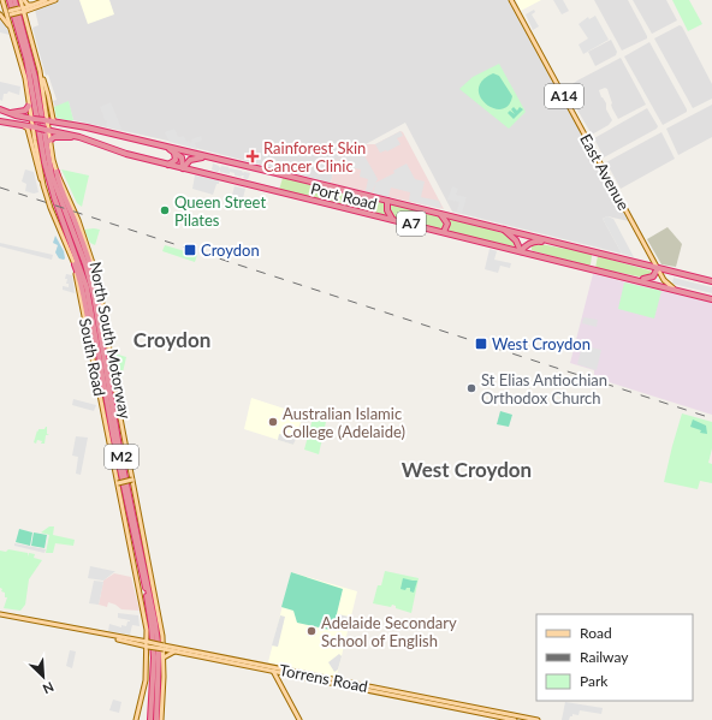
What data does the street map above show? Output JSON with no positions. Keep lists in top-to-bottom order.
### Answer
{
  "streets": {
    "highway": [
      "Port Road",
      "A7",
      "North South Motorway",
      "M2"
    ],
    "main road": [
      "A14",
      "East Avenue",
      "South Road",
      "Torrens Road"
    ]
  },
  "crossings": [
    ["A14", "East Avenue"],
    ["A14", "Port Road"],
    ["East Avenue", "Port Road"],
    ["Port Road", "South Road"],
    ["South Road", "Torrens Road"]
  ],
  "districts": ["Croydon", "West Croydon"],
  "places": {
    "health": ["Rainforest Skin Cancer Clinic"],
    "other": [
      "Queen Street Pilates",
      "St Elias Antiochian Orthodox Church",
      "Australian Islamic College (Adelaide)",
      "Adelaide Secondary School of English"
    ],
    "transit": ["Croydon", "West Croydon"]
  },
  "legend": ["Road", "Railway", "Park"],
  "north": "bottom right"
}
